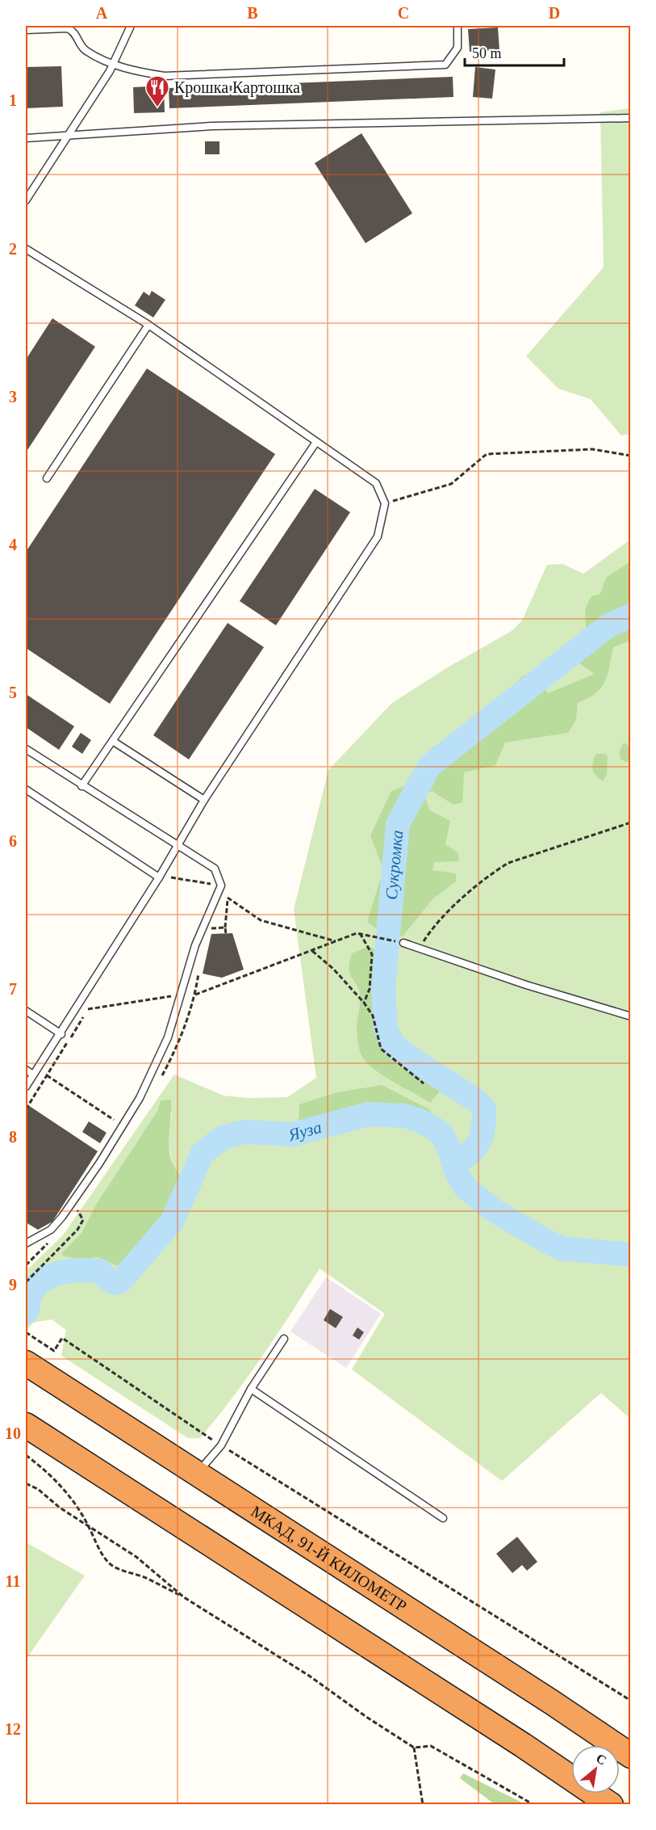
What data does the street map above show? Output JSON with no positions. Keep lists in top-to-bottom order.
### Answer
{
  "streets": {
    "highway": ["МКАД, 91-Й КИЛОМЕТР"]
  },
  "water": ["Сукромка", "Яуза"],
  "places": {
    "restaurant": ["Крошка Картошка"]
  },
  "scale_bar": "50 m",
  "north": "top right",
  "grid": {
    "columns": [
      "A",
      "B",
      "C",
      "D"
    ],
    "rows": [
      "1",
      "2",
      "3",
      "4",
      "5",
      "6",
      "7",
      "8",
      "9",
      "10",
      "11",
      "12"
    ]
  }
}
